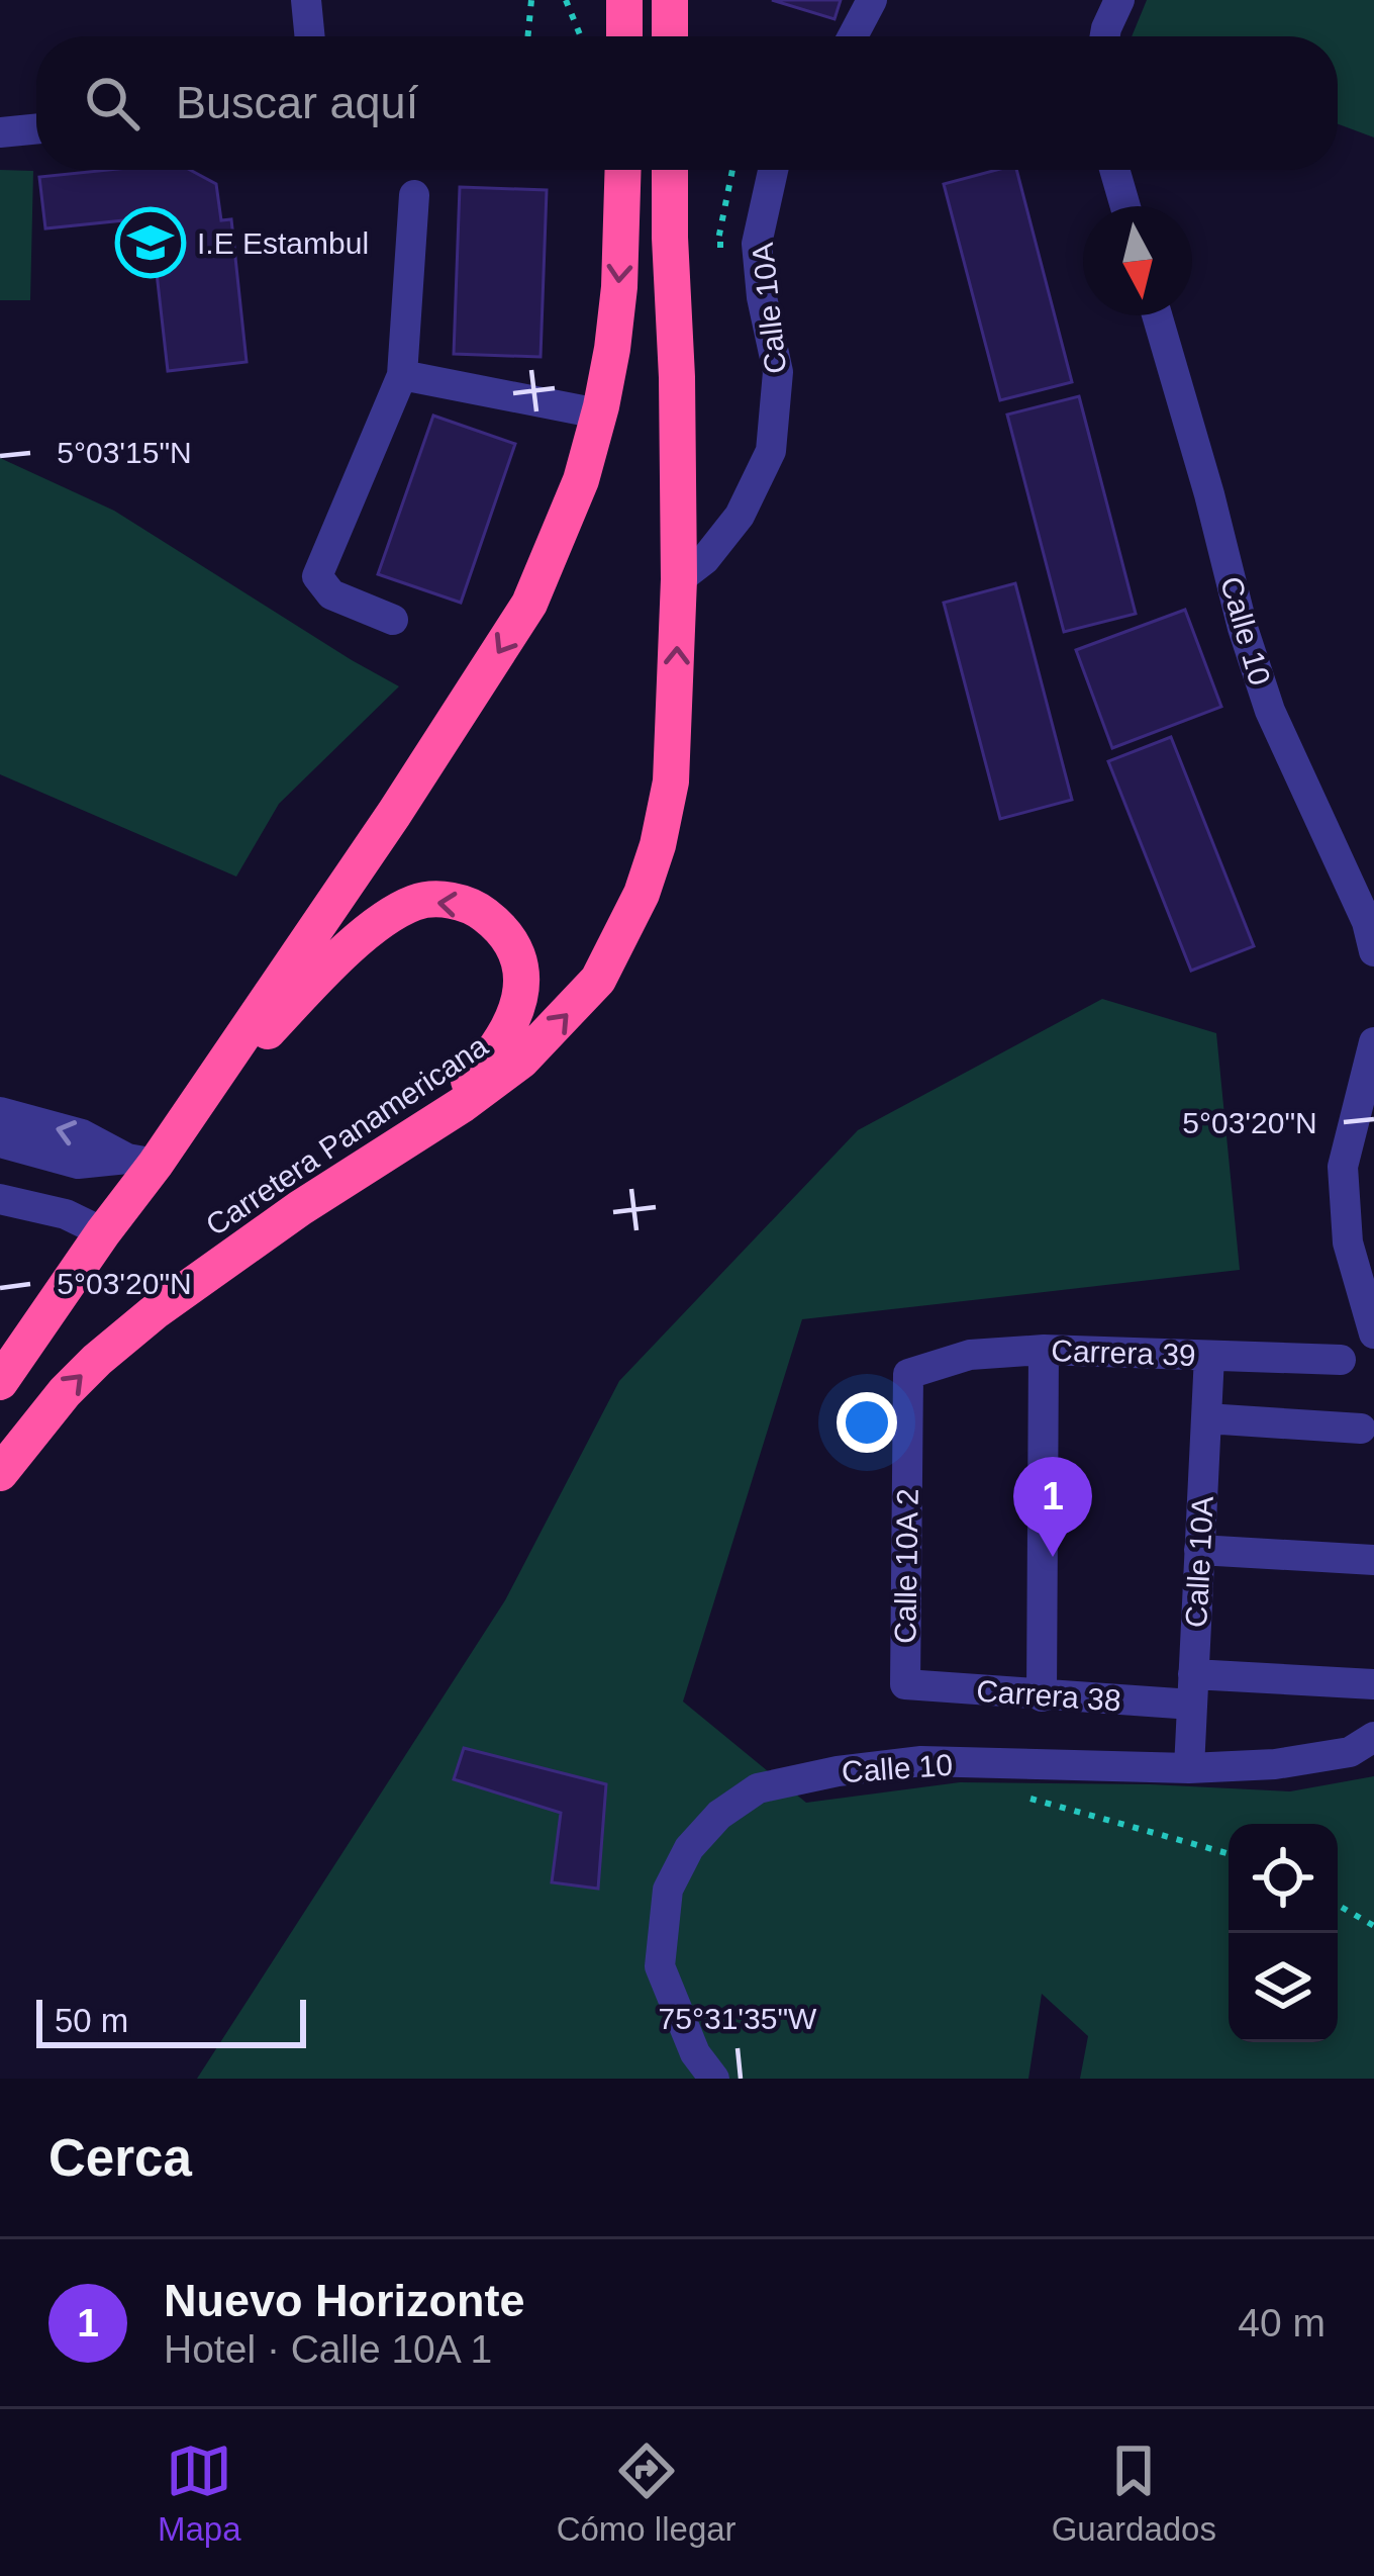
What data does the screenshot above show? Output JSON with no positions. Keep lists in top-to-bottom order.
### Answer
{
  "streets": {
    "highway": ["Carretera Panamericana"],
    "street": [
      "Calle 10A",
      "Calle 10",
      "Carrera 39",
      "Calle 10A 2",
      "Carrera 38"
    ]
  },
  "crossings": [
    ["Calle 10A", "Calle 10"],
    ["Calle 10A", "Carretera Panamericana"],
    ["Calle 10A", "Carrera 39"],
    ["Calle 10A", "Carrera 38"],
    ["Carrera 39", "Calle 10A 2"],
    ["Calle 10A 2", "Carrera 38"]
  ],
  "places": {
    "school or university": ["I.E Estambul"]
  },
  "scale_bar": "50 m",
  "north": "bottom",
  "page": {
    "search": "Buscar aquí",
    "pins": "1",
    "scale": "50 m",
    "heading": "Cerca",
    "list": [
      {
        "mark": "1",
        "name": "Nuevo Horizonte",
        "note": "Hotel · Calle 10A 1",
        "value": "40 m"
      }
    ],
    "nav": ["Mapa", "Cómo llegar", "Guardados"]
  },
  "coordinates": ["5°03'15\"N", "5°03'20\"N", "75°31'35\"W"]
}
